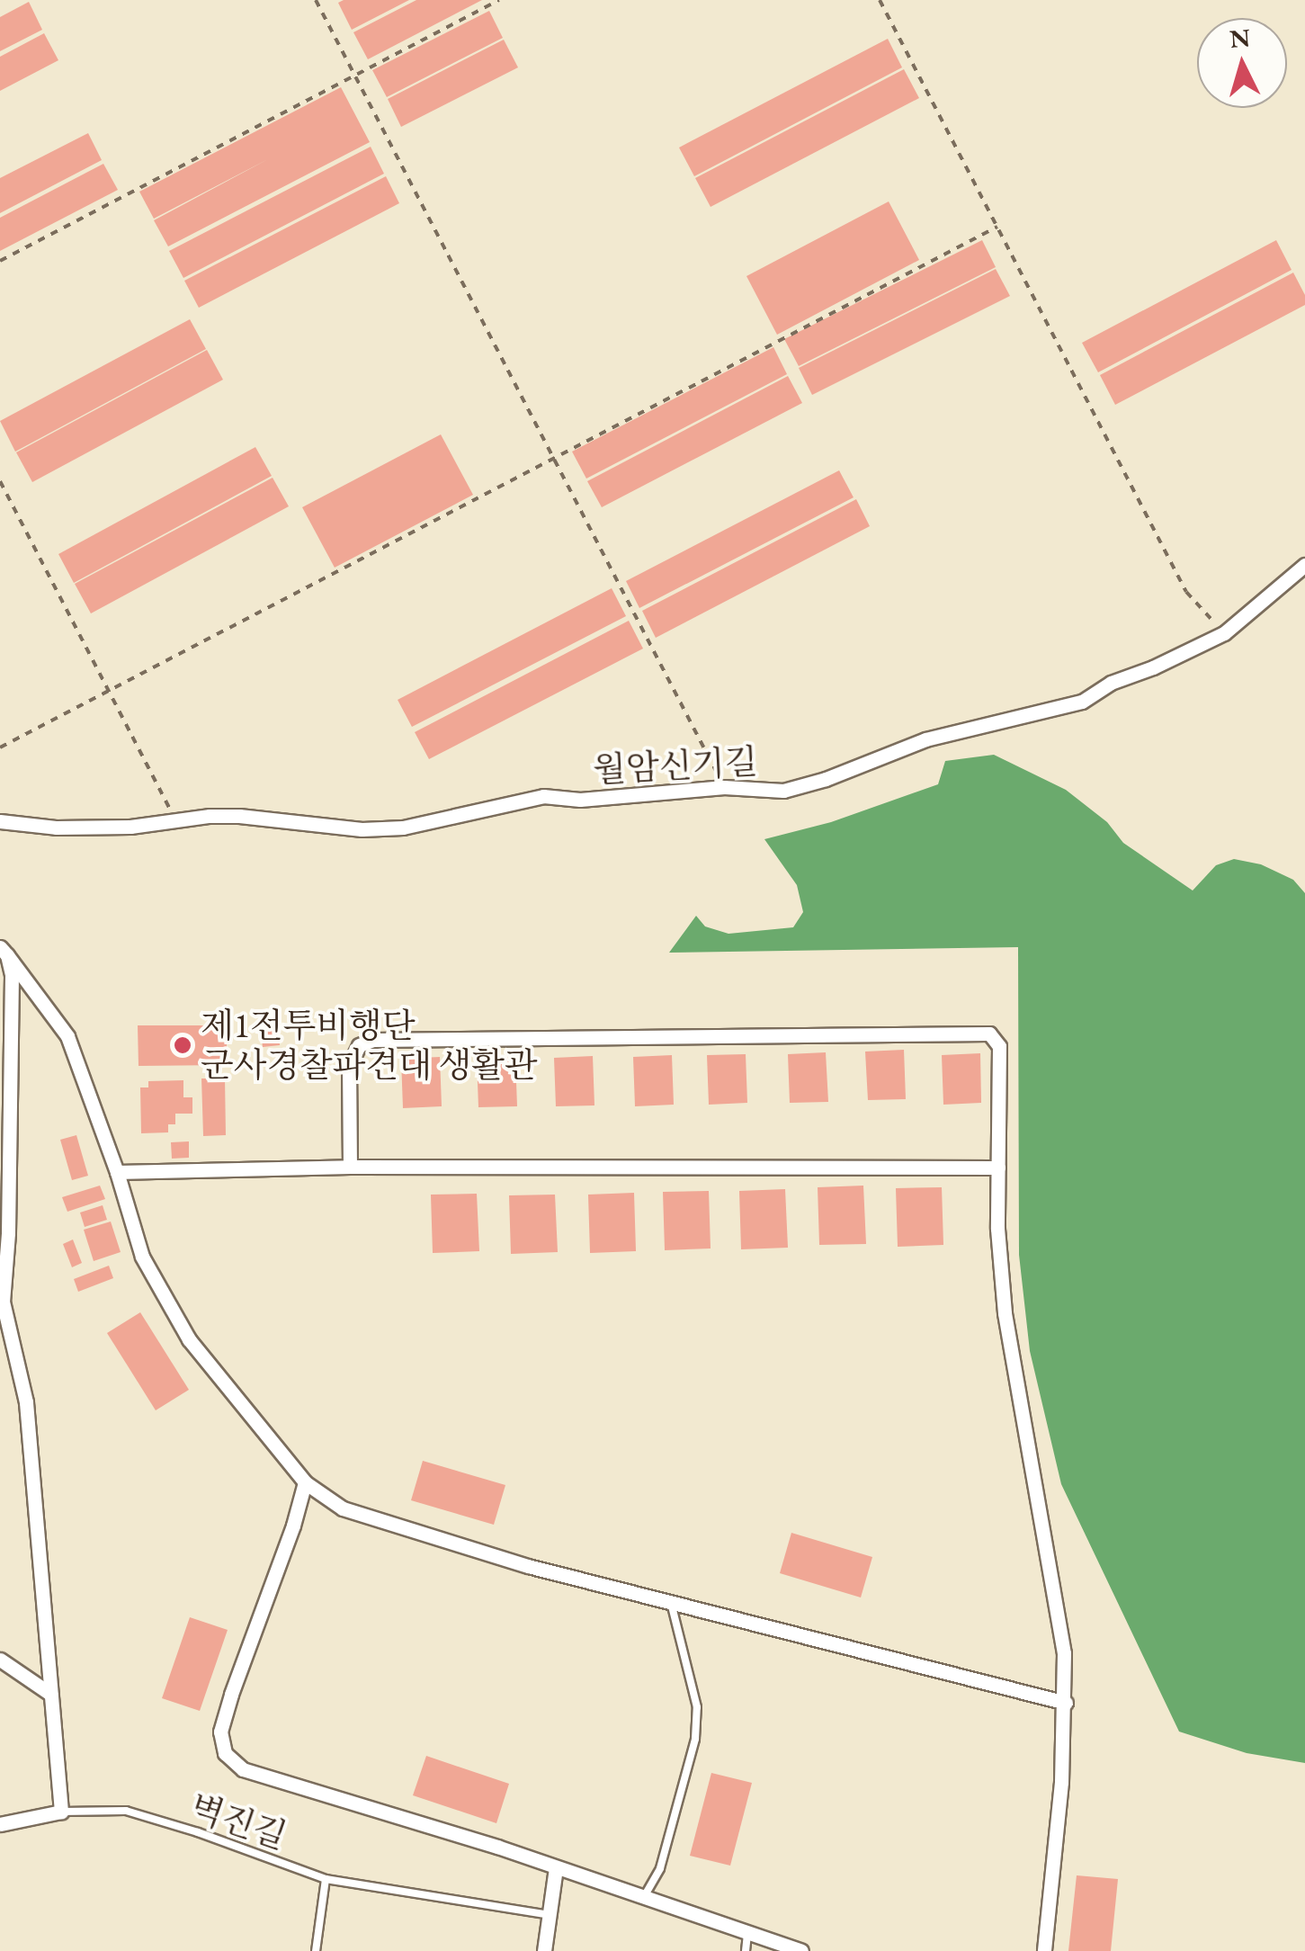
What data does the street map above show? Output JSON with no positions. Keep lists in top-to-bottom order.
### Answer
{
  "streets": {
    "street": ["월암신기길"],
    "lane": ["벽진길"]
  },
  "places": ["제1전투비행단 군사경찰파견대 생활관"],
  "north": "top"
}
